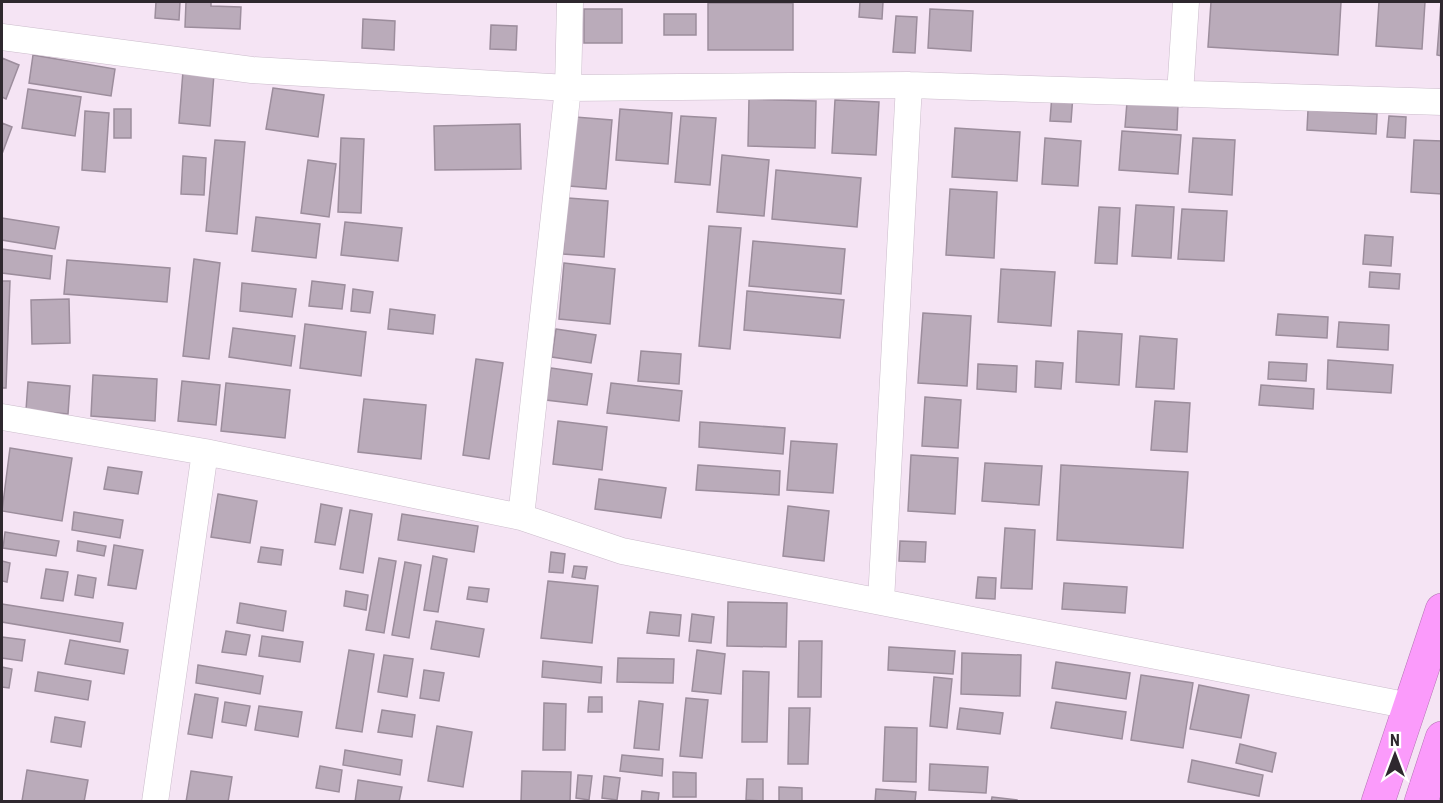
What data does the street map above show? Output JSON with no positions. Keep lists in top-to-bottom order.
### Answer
{
  "north": "top"
}
